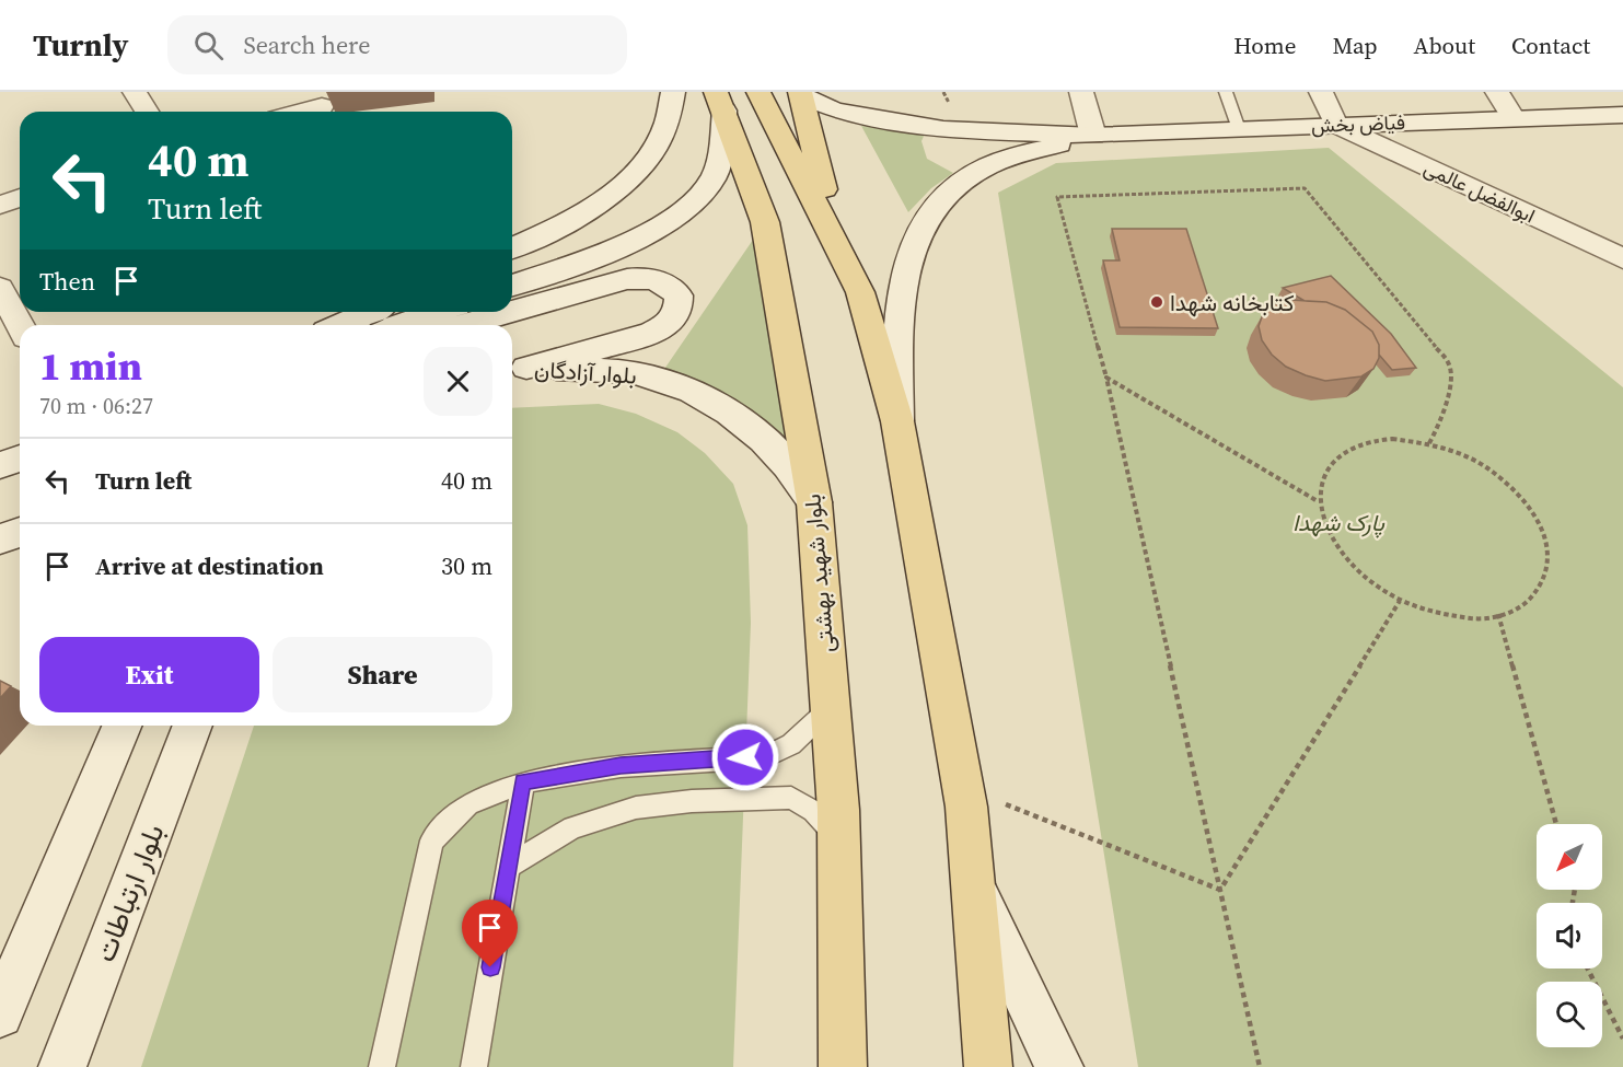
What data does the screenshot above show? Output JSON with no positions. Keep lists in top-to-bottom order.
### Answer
{
  "streets": {
    "main road": ["بلوار شهید بهشتی"],
    "street": [
      "فیاض بخش",
      "ابوالفضل عالمی",
      "بلوار آزادگان",
      "بلوار ارتباطات"
    ]
  },
  "crossings": [
    ["فیاض بخش", "ابوالفضل عالمی"],
    ["بلوار آزادگان", "بلوار شهید بهشتی"]
  ],
  "parks": ["پارک شهدا"],
  "places": ["کتابخانه شهدا"],
  "north": "bottom left",
  "page": {
    "header": "Turnly",
    "search": "Search here",
    "nav": [
      "Home",
      "Map",
      "About",
      "Contact"
    ],
    "turn": ["40 m", "Turn left"],
    "then": "Then",
    "heading": ["1 min", "70 m · 06:27"],
    "list": [
      {
        "name": "Turn left",
        "value": "40 m"
      },
      {
        "name": "Arrive at destination",
        "value": "30 m"
      }
    ],
    "buttons": ["Exit", "Share"]
  }
}
